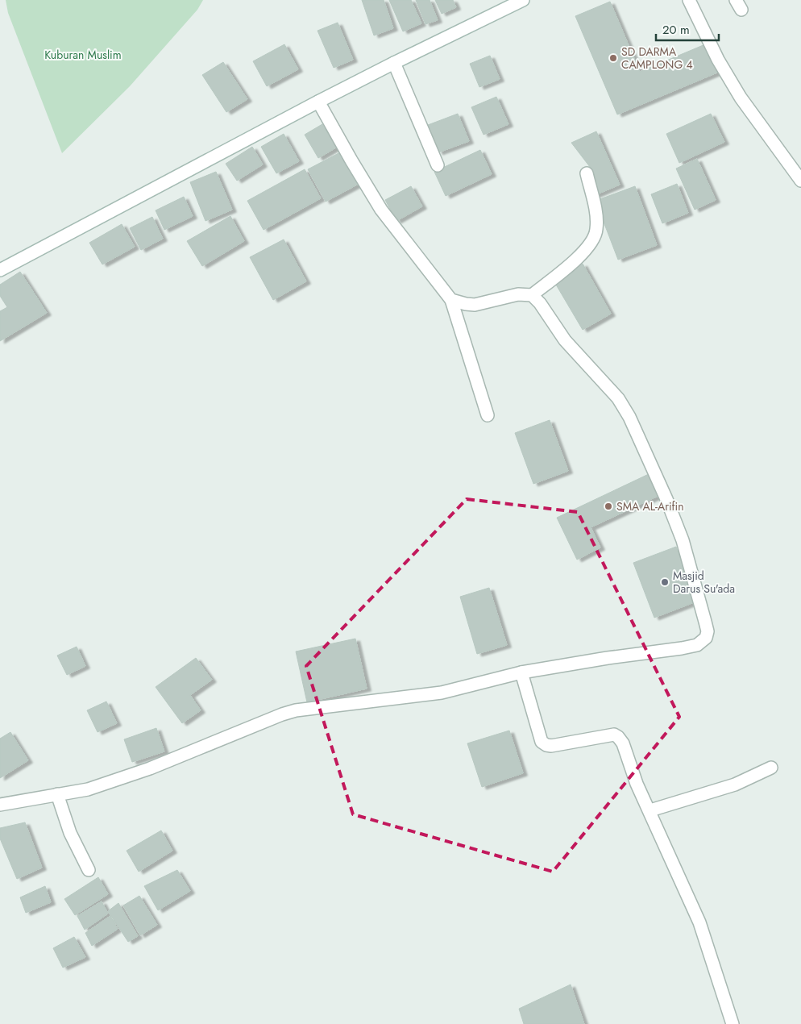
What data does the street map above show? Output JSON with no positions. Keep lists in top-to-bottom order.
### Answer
{
  "parks": ["Kuburan Muslim"],
  "places": ["SD DARMA CAMPLONG 4", "SMA AL-Arifin", "Masjid Darus Su'ada"],
  "scale_bar": "20 m"
}
